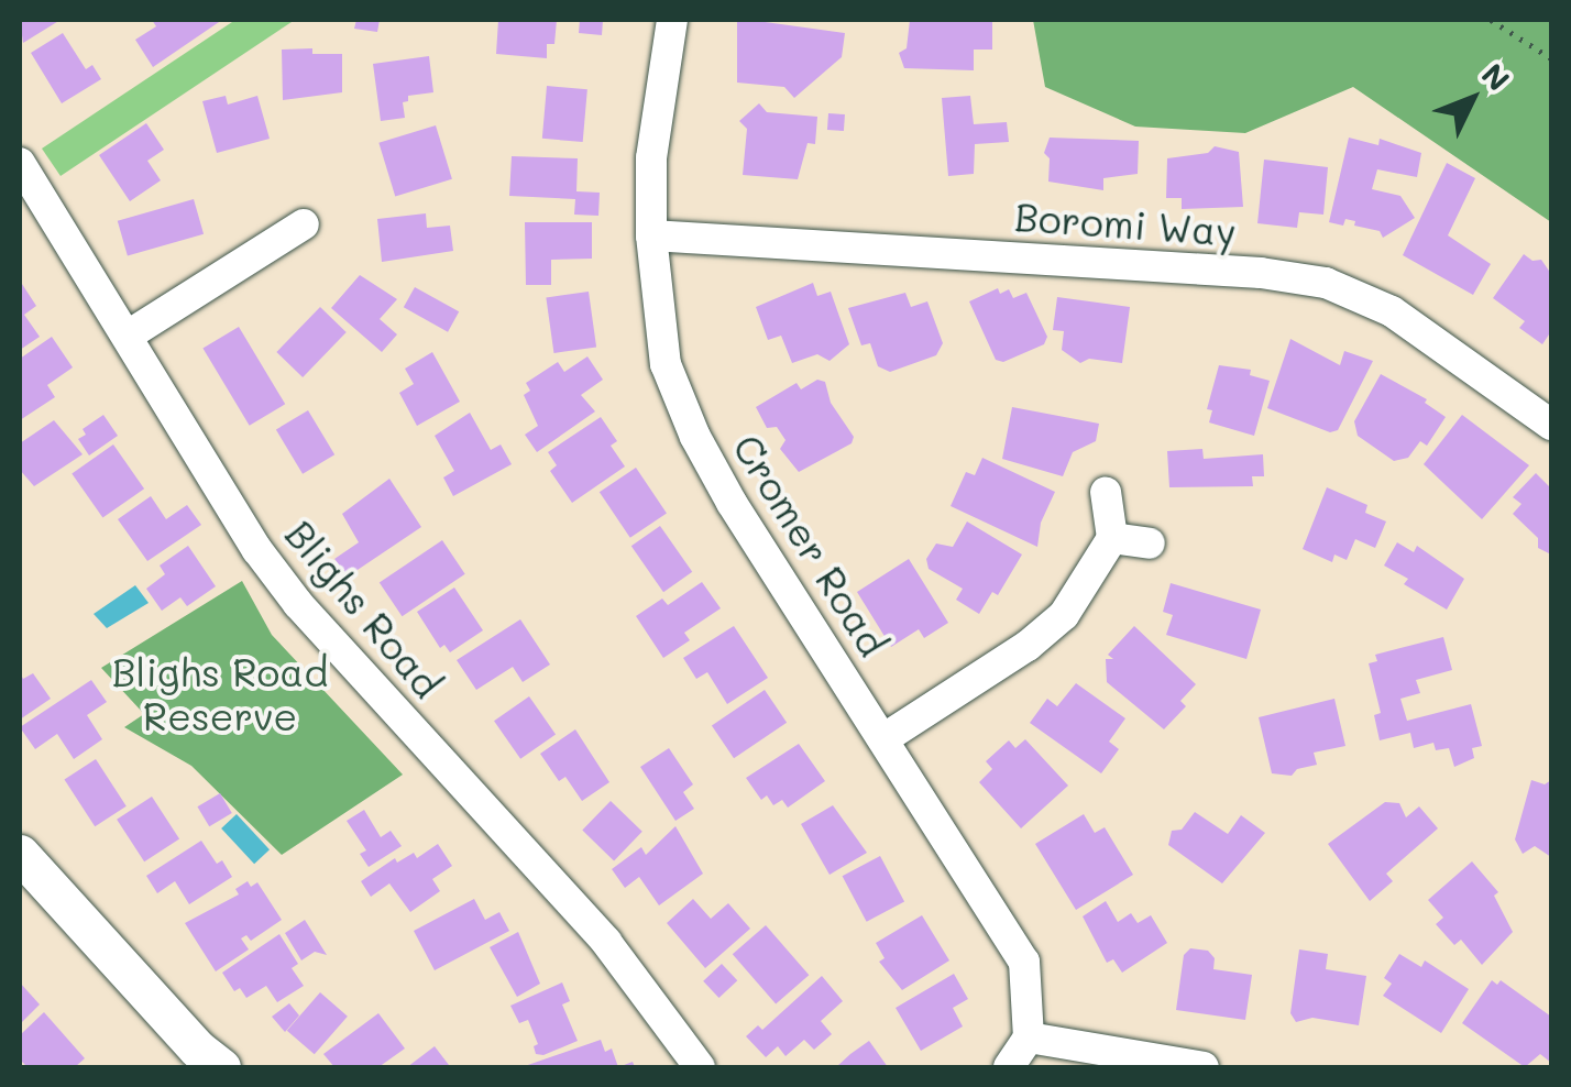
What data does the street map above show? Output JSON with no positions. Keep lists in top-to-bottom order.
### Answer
{
  "streets": {
    "street": ["Boromi Way", "Cromer Road", "Blighs Road"]
  },
  "crossings": [
    ["Boromi Way", "Cromer Road"]
  ],
  "parks": ["Blighs Road Reserve"],
  "north": "top right"
}
